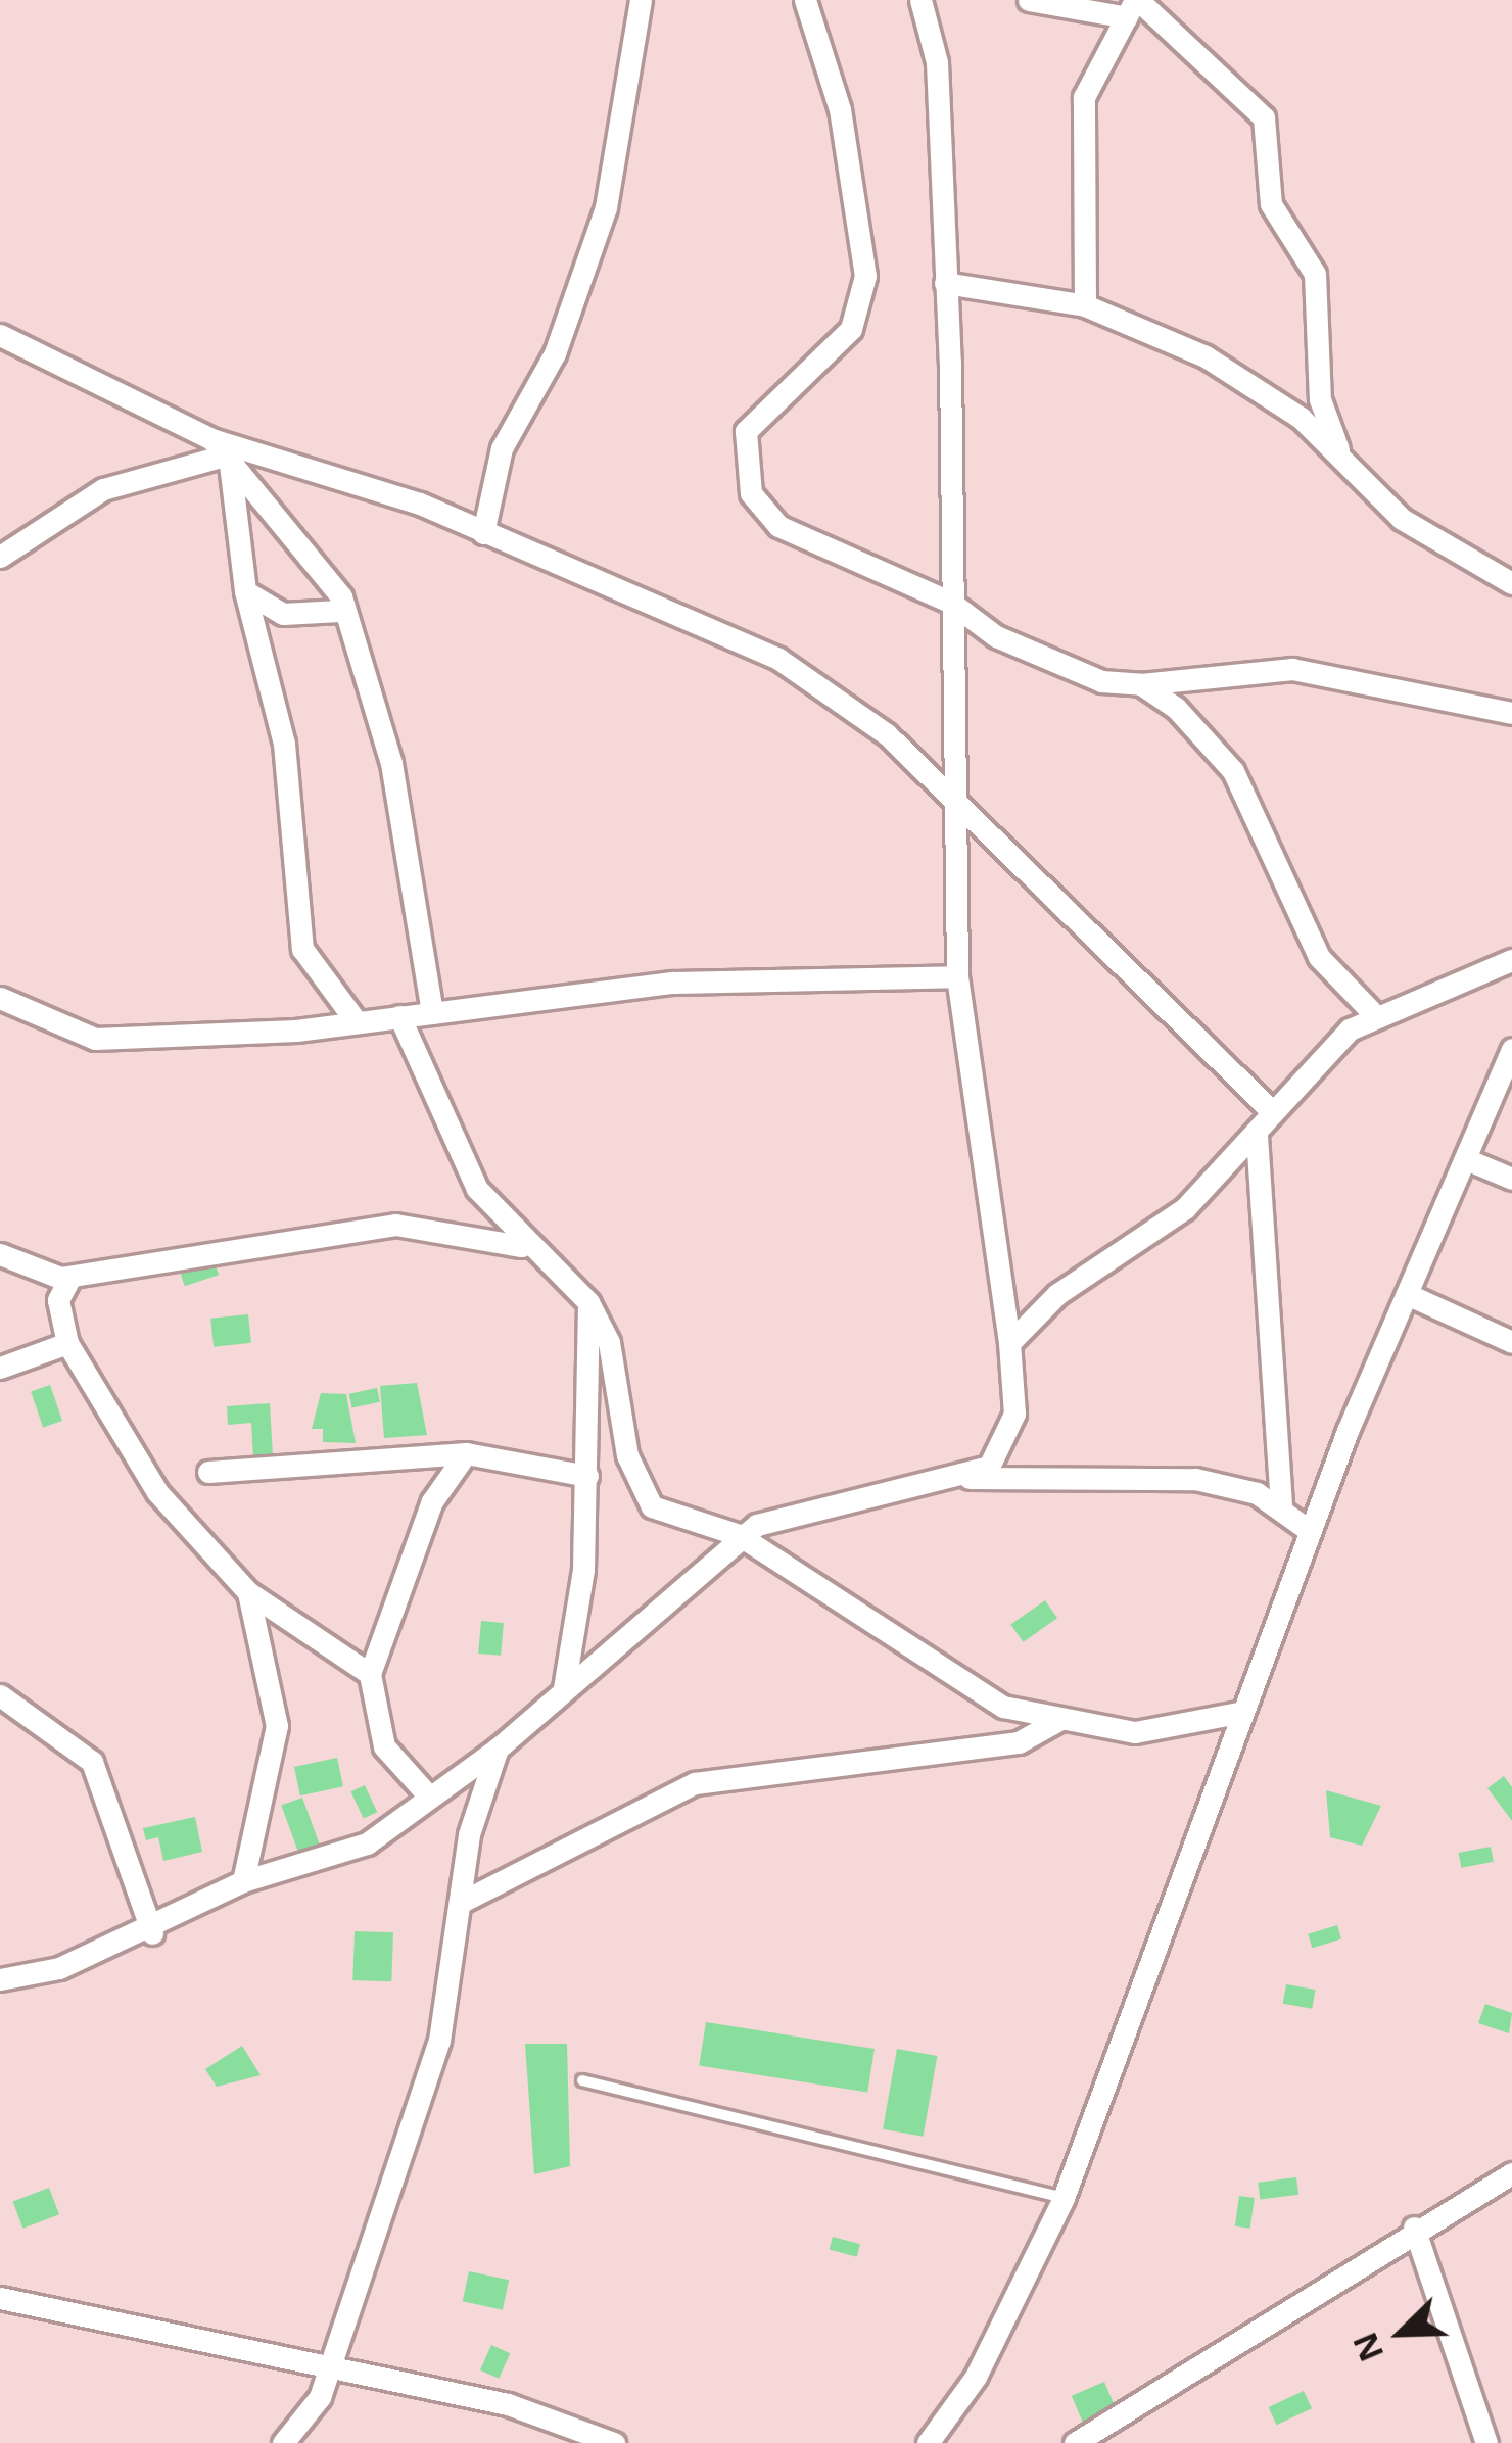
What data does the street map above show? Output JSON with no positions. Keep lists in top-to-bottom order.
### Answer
{
  "north": "bottom left"
}
